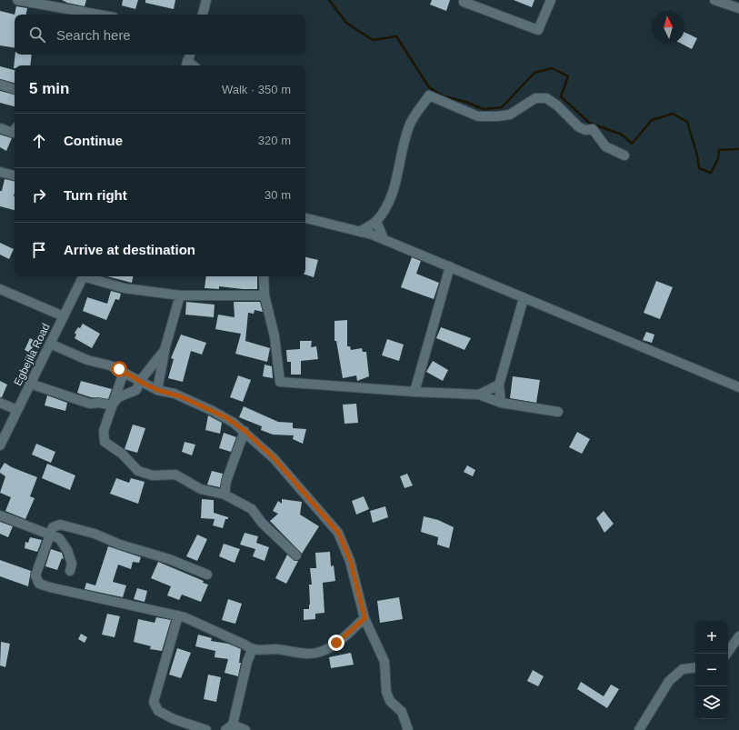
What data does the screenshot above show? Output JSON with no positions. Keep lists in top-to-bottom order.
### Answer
{
  "streets": {
    "street": ["Egbejila Road"]
  },
  "north": "top",
  "page": {
    "search": "Search here",
    "heading": ["5 min", "Walk · 350 m"],
    "list": [
      ["Continue", "320 m"],
      ["Turn right", "30 m"],
      "Arrive at destination"
    ],
    "map_buttons": ["+", "−"]
  }
}
